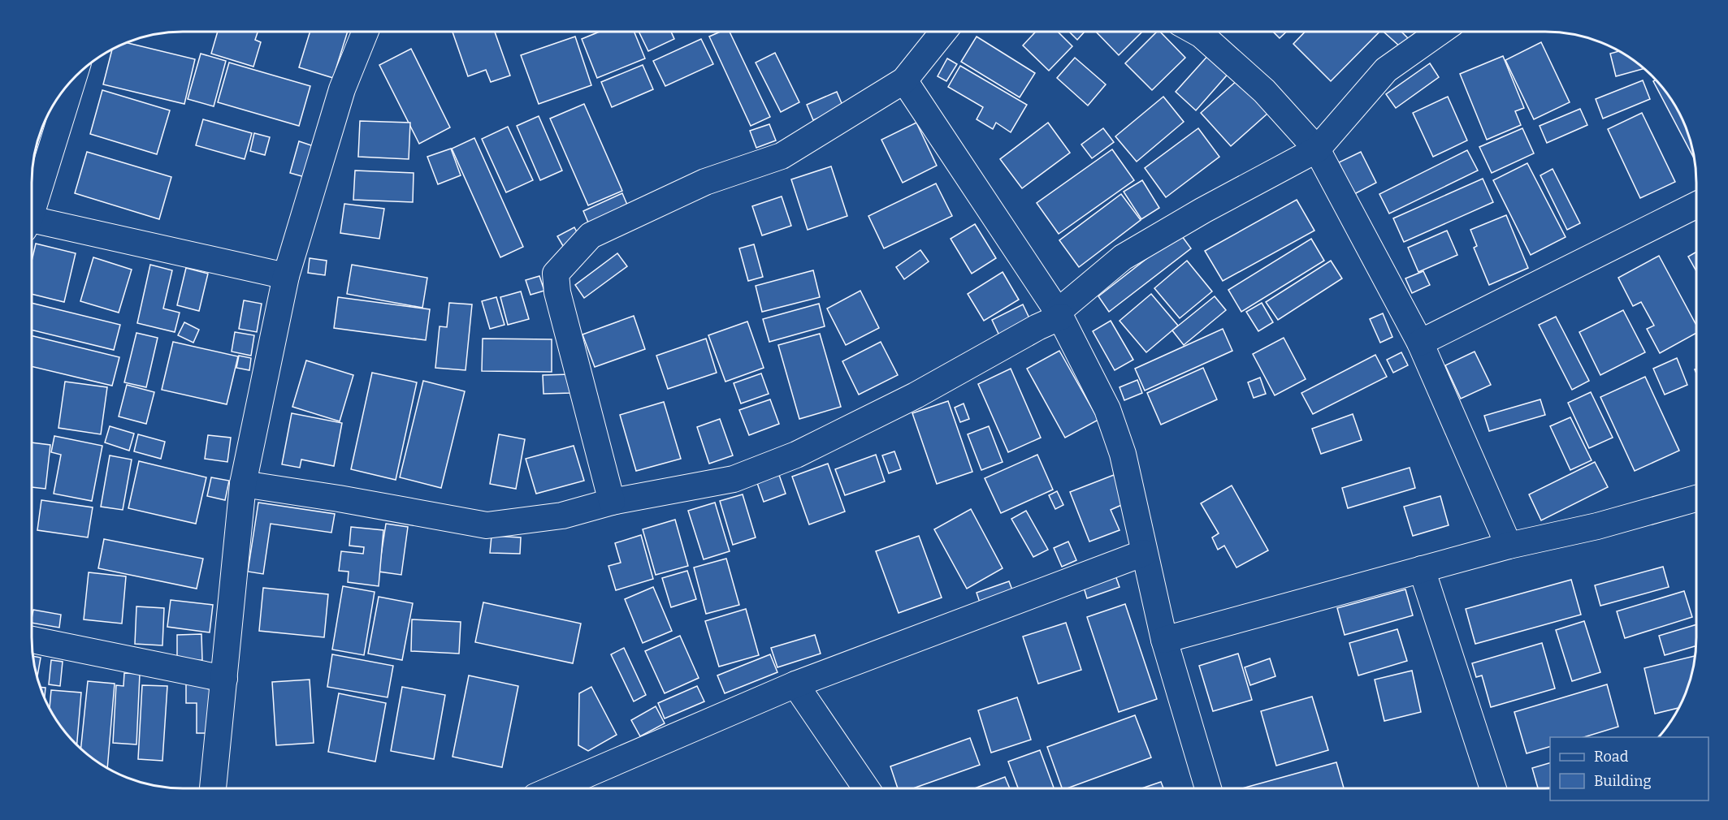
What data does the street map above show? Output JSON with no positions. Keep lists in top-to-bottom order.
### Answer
{
  "legend": ["Road", "Building"]
}
